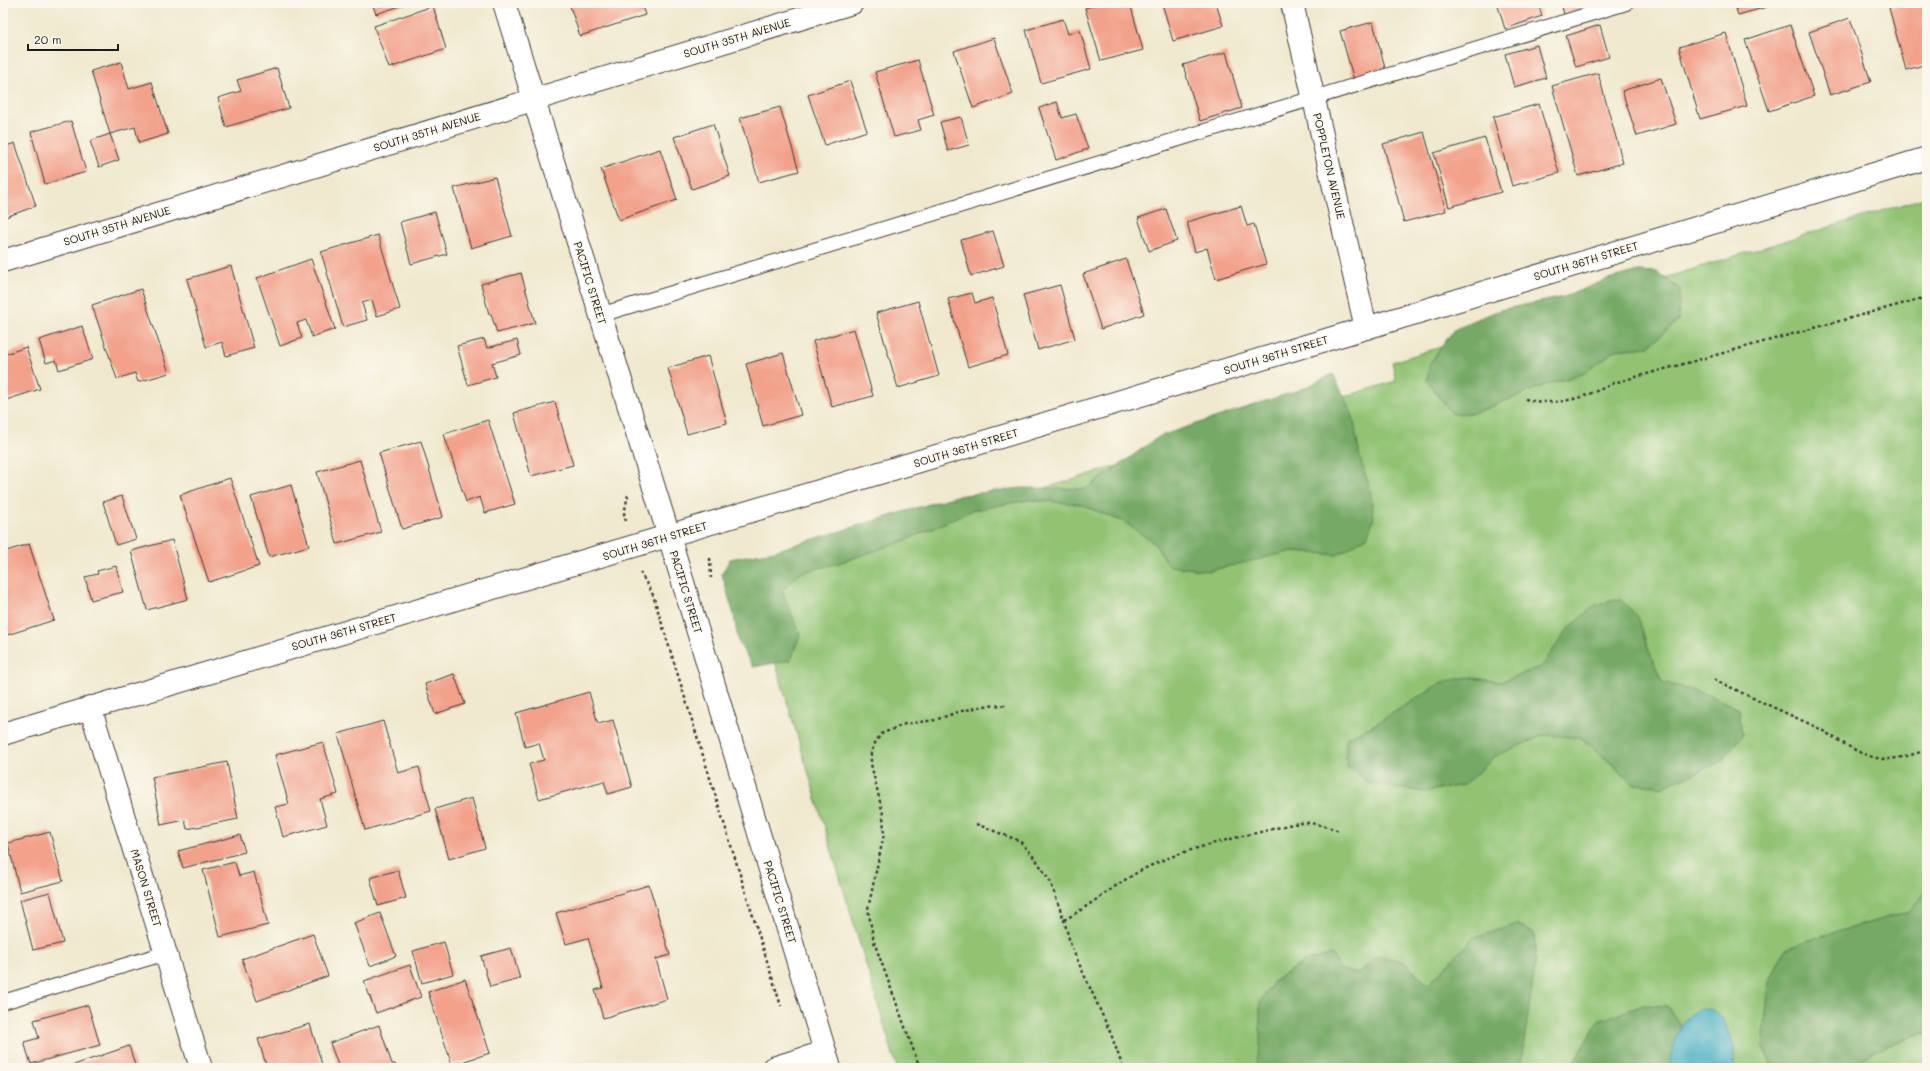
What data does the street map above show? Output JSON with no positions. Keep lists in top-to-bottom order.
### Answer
{
  "streets": {
    "street": [
      "SOUTH 35TH AVENUE",
      "POPPLETON AVENUE",
      "SOUTH 36TH STREET",
      "PACIFIC STREET",
      "MASON STREET"
    ]
  },
  "crossings": [
    ["SOUTH 35TH AVENUE", "PACIFIC STREET"],
    ["POPPLETON AVENUE", "SOUTH 36TH STREET"],
    ["SOUTH 36TH STREET", "PACIFIC STREET"],
    ["SOUTH 36TH STREET", "MASON STREET"]
  ],
  "scale_bar": "20 m"
}
